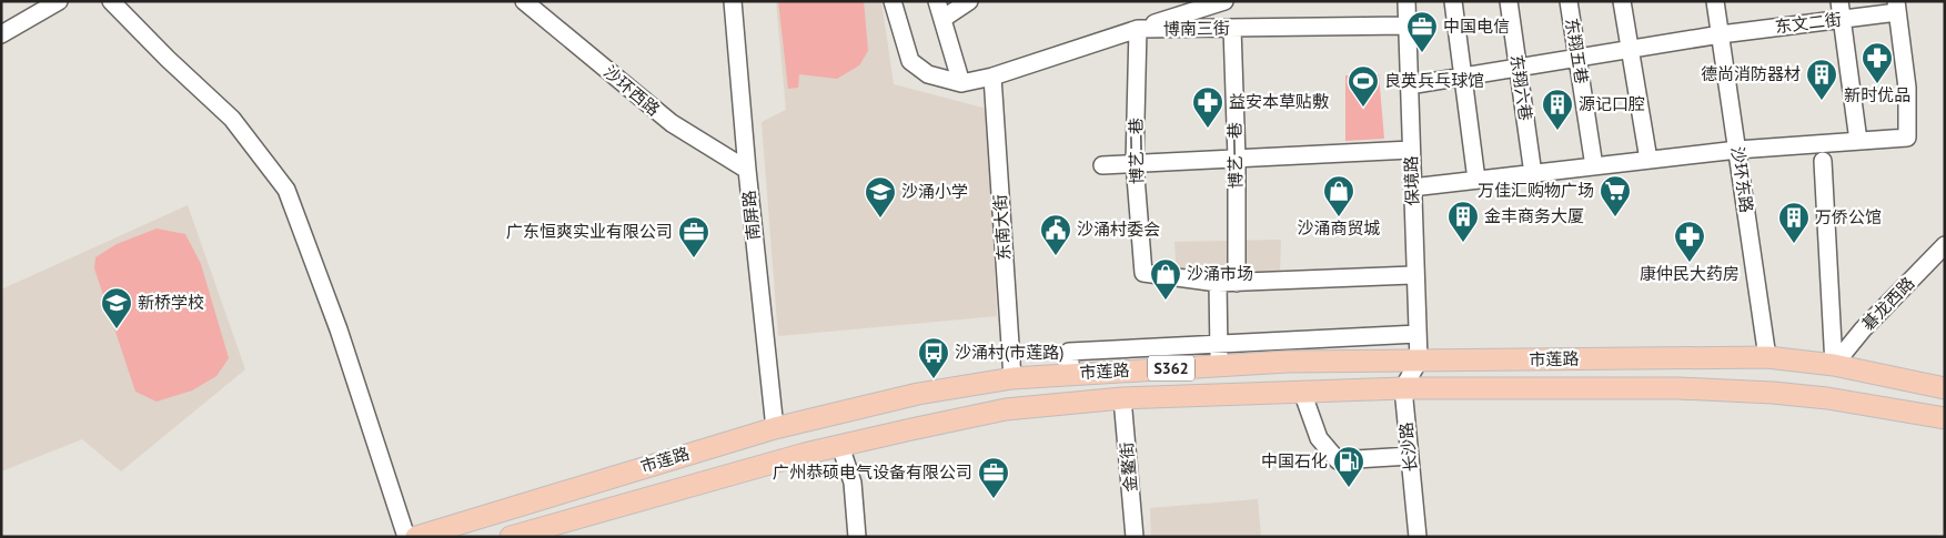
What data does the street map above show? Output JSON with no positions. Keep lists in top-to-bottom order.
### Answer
{
  "streets": {
    "main road": ["市莲路", "S362"],
    "street": [
      "东文二街",
      "博南三街",
      "东翔五巷",
      "东翔六巷",
      "沙环西路",
      "博艺二巷",
      "博艺一巷",
      "沙环东路",
      "保境路",
      "南屏路",
      "东南大街",
      "碁龙西路",
      "长沙路",
      "金鳌街"
    ]
  },
  "crossings": [
    ["东文二街", "沙环东路"],
    ["东文二街", "保境路"],
    ["博南三街", "博艺二巷"],
    ["博南三街", "博艺一巷"],
    ["博南三街", "保境路"],
    ["博南三街", "东南大街"],
    ["沙环西路", "南屏路"],
    ["沙环东路", "市莲路"],
    ["保境路", "市莲路"],
    ["南屏路", "市莲路"],
    ["东南大街", "市莲路"],
    ["碁龙西路", "市莲路"],
    ["市莲路", "长沙路"],
    ["市莲路", "金鳌街"]
  ],
  "places": {
    "office": ["中国电信", "广东恒爽实业有限公司", "广州恭硕电气设备有限公司"],
    "pharmacy": ["新时优品", "益安本草贴敷", "康仲民大药房"],
    "building": [
      "德尚消防器材",
      "源记口腔",
      "金丰商务大厦",
      "万侨公馆"
    ],
    "sports": ["良英兵乓球馆"],
    "shop": ["沙涌商贸城", "沙涌市场"],
    "supermarket": ["万佳汇购物广场"],
    "school or university": ["沙涌小学", "新桥学校"],
    "public building": ["沙涌村委会"],
    "bus stop": ["沙涌村(市莲路)"],
    "fuel station": ["中国石化"]
  }
}
